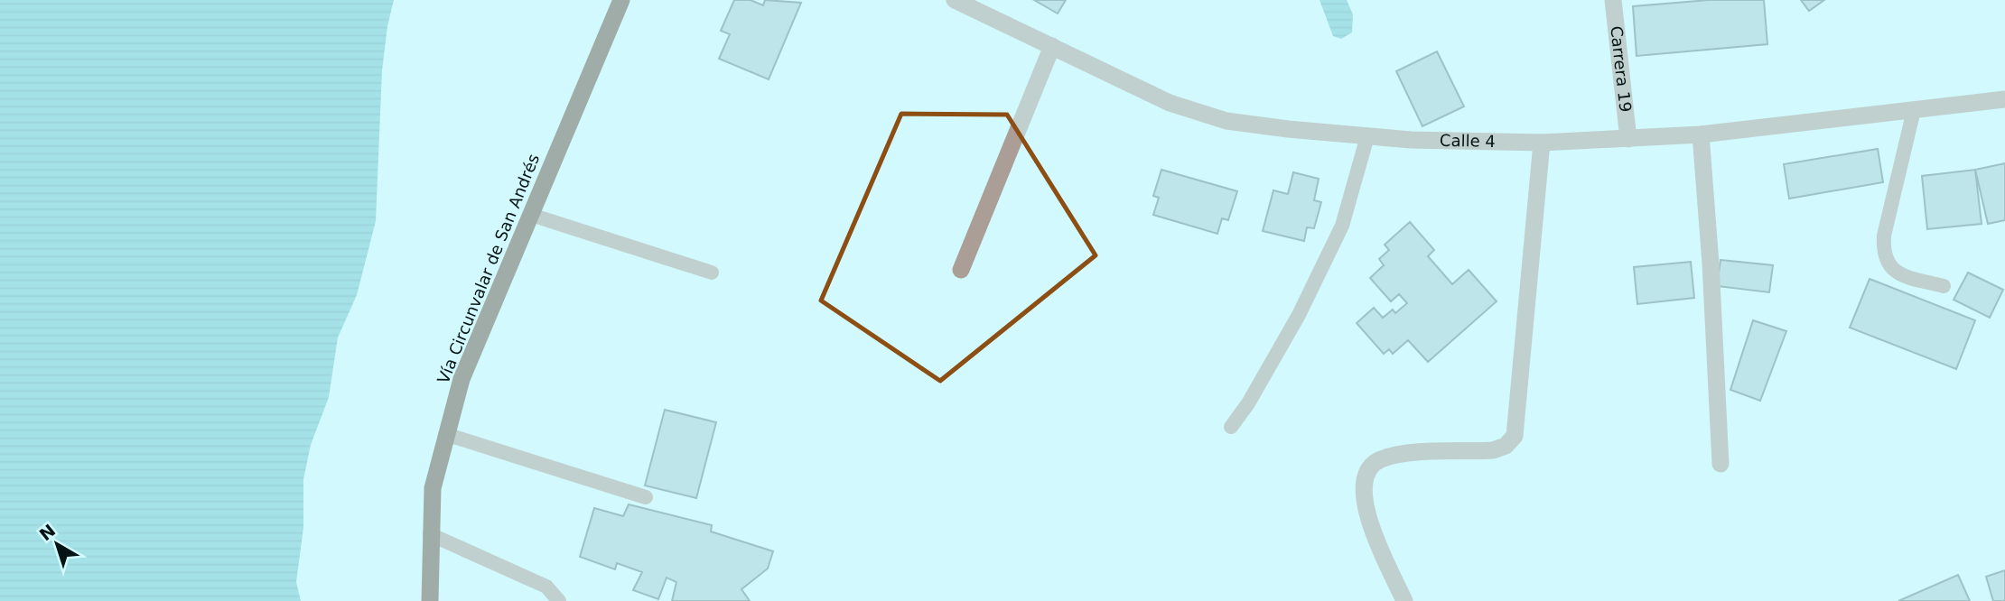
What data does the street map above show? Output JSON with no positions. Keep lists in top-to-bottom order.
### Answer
{
  "streets": {
    "highway": ["Vía Circunvalar de San Andrés"],
    "street": ["Carrera 19", "Calle 4"]
  },
  "crossings": [
    ["Carrera 19", "Calle 4"]
  ],
  "north": "top left"
}
